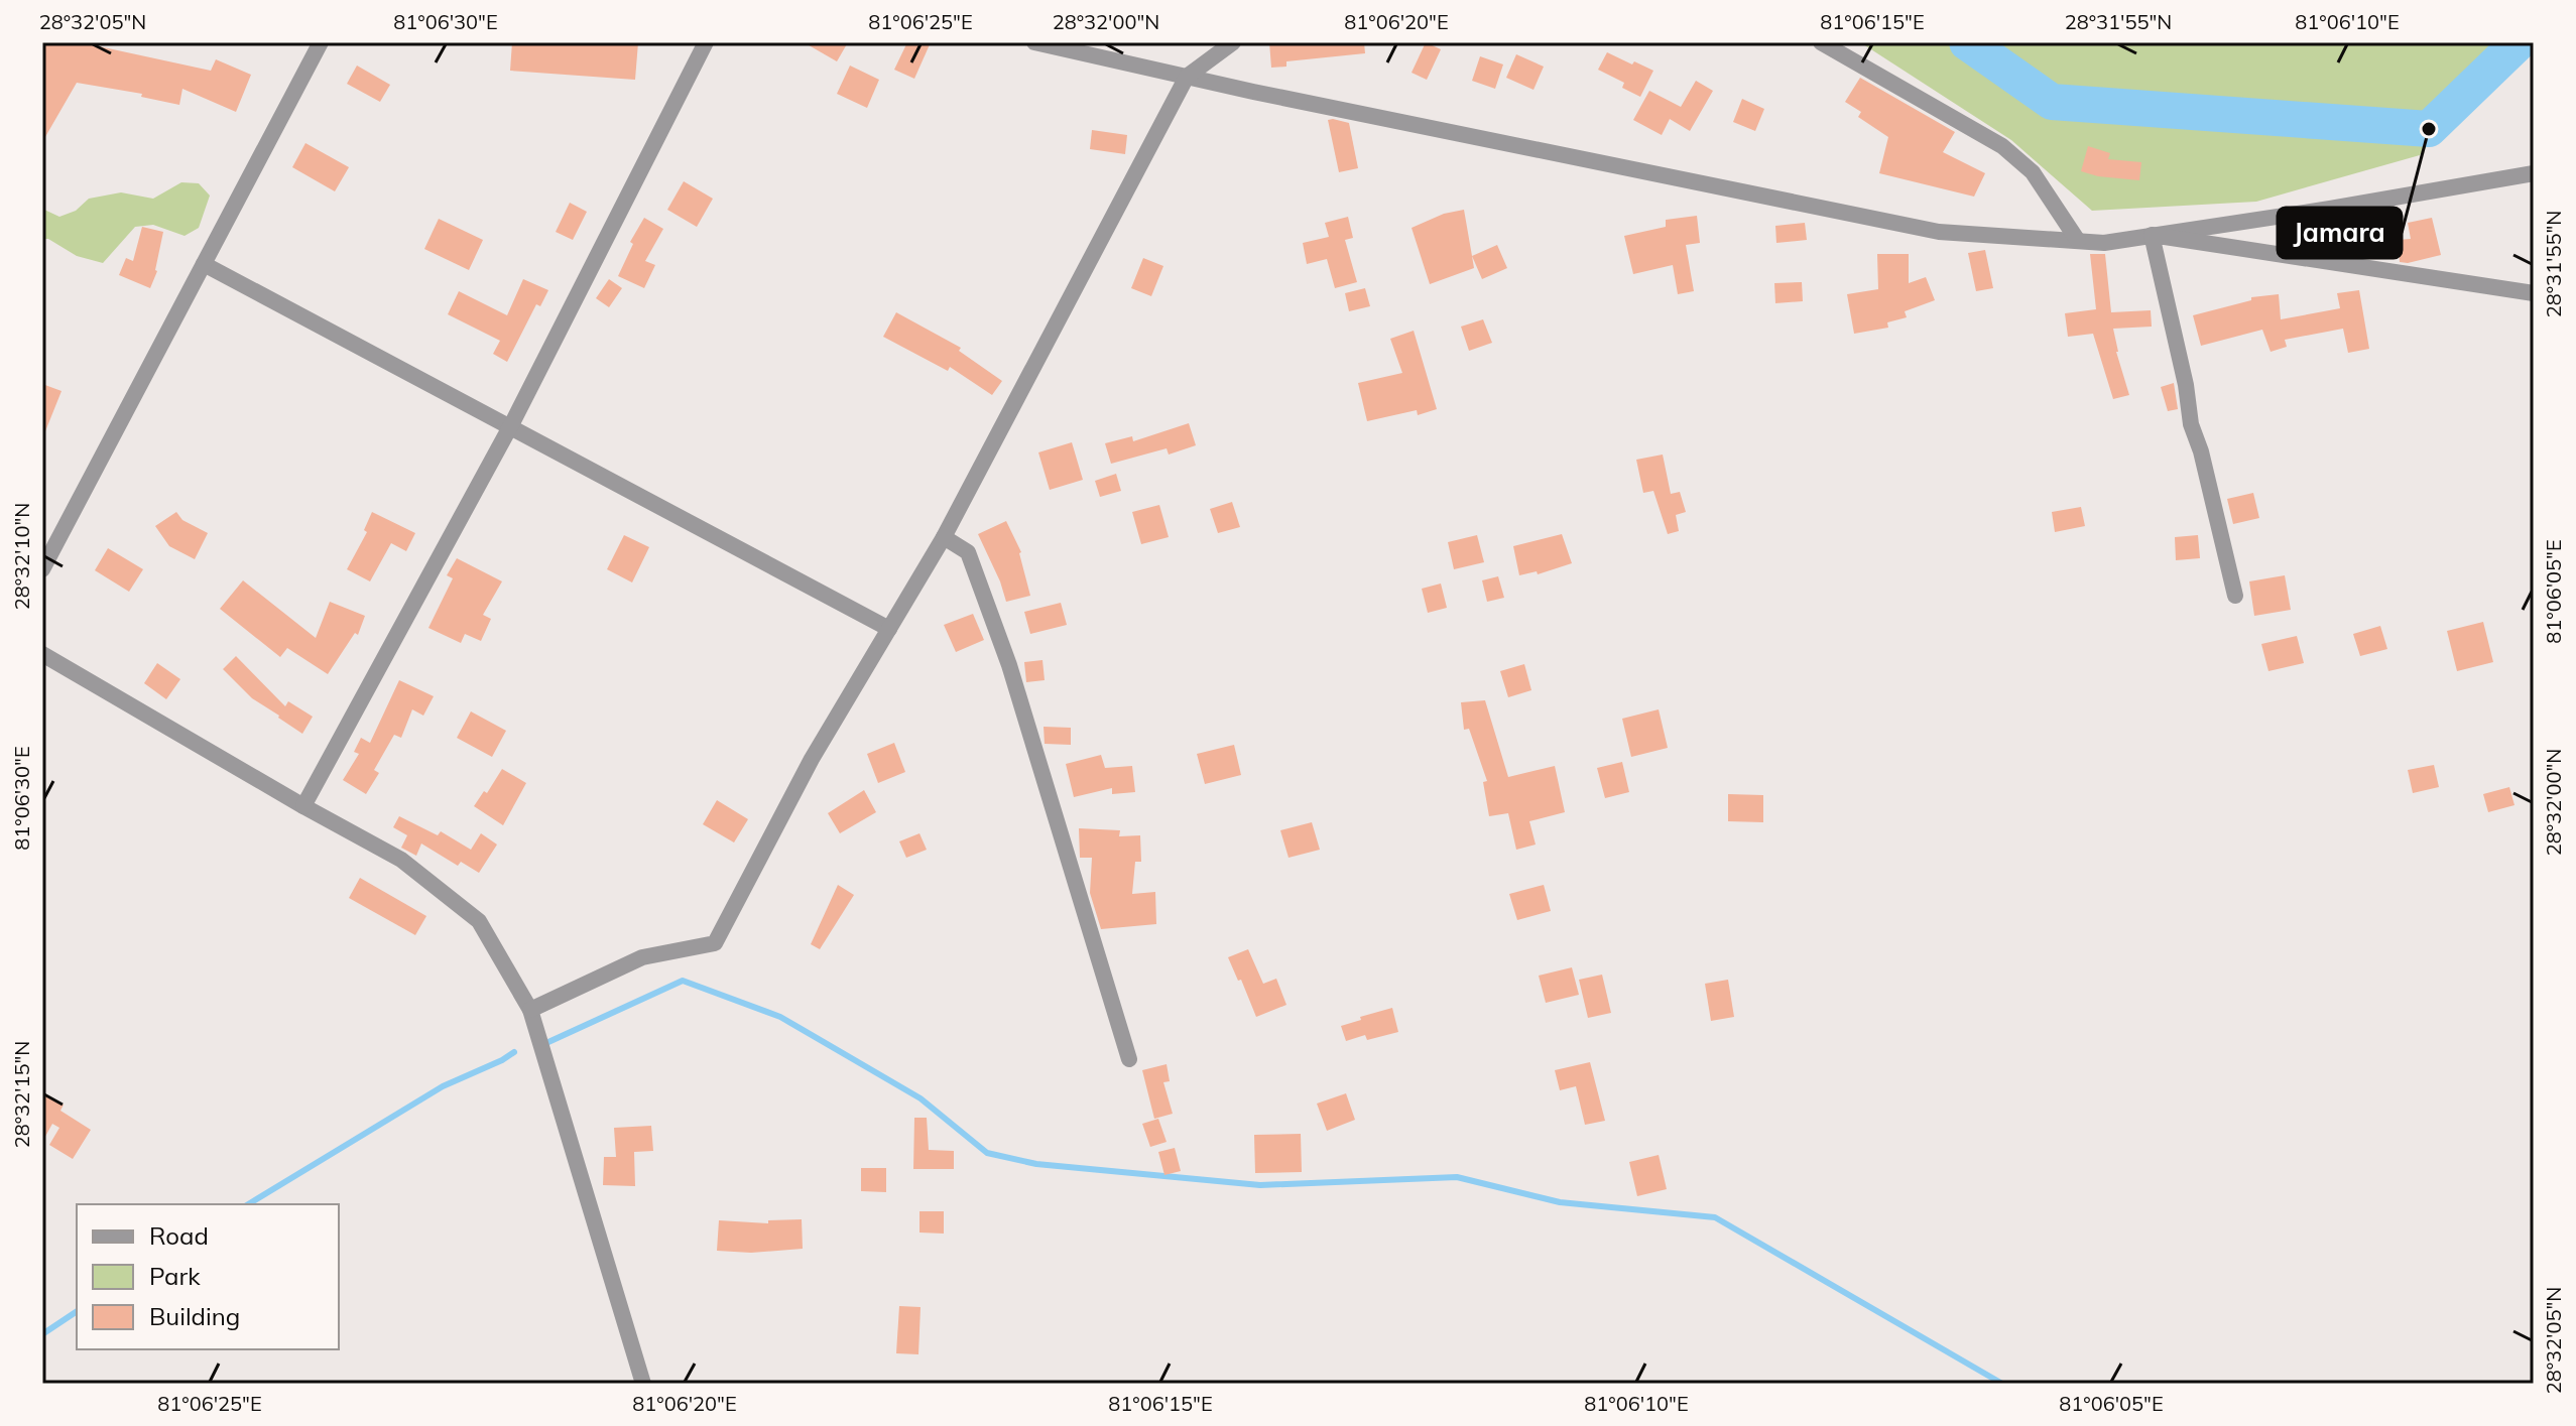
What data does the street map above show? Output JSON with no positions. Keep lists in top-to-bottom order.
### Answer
{
  "places": ["Jamara"],
  "legend": ["Road", "Park", "Building"],
  "coordinates": [
    "28°32'05\"N",
    "81°06'30\"E",
    "81°06'25\"E",
    "28°32'00\"N",
    "81°06'20\"E",
    "81°06'15\"E",
    "28°31'55\"N",
    "81°06'10\"E",
    "28°32'10\"N",
    "81°06'05\"E",
    "28°32'15\"N"
  ]
}
